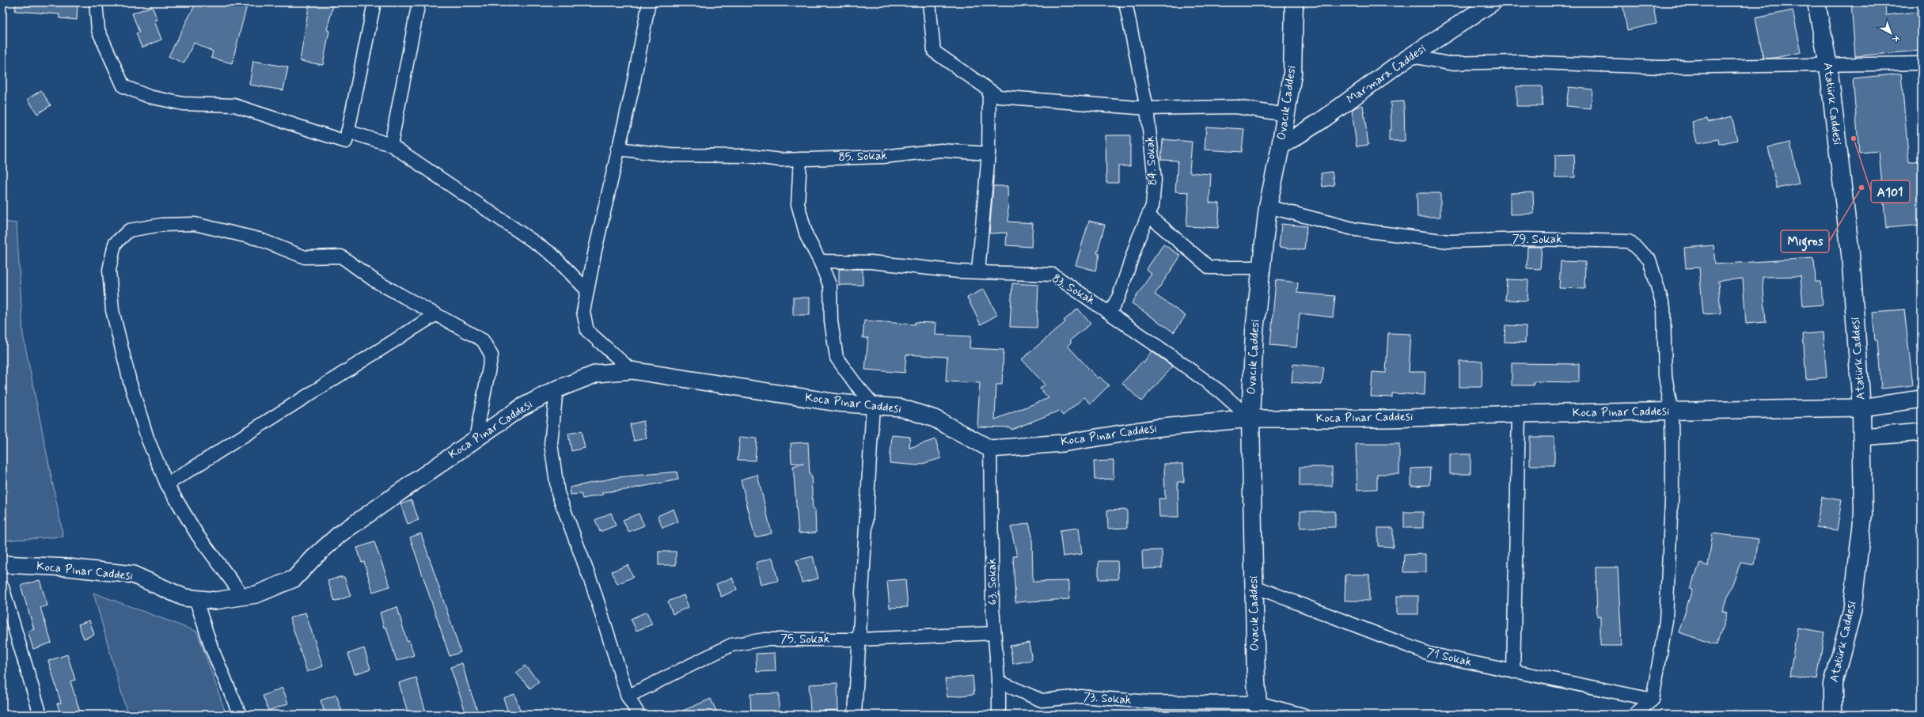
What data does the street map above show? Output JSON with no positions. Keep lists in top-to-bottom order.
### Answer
{
  "streets": {
    "main road": ["Ovacık Caddesi", "Atatürk Caddesi"],
    "street": [
      "Marmara Caddesi",
      "85. Sokak",
      "84. Sokak",
      "79. Sokak",
      "83. Sokak",
      "Koca Pınar Caddesi",
      "63. Sokak",
      "75. Sokak",
      "71 Sokak",
      "73. Sokak"
    ]
  },
  "crossings": [
    ["Marmara Caddesi", "Ovacık Caddesi"],
    ["Ovacık Caddesi", "79. Sokak"],
    ["Ovacık Caddesi", "83. Sokak"],
    ["Ovacık Caddesi", "Koca Pınar Caddesi"],
    ["Ovacık Caddesi", "71 Sokak"],
    ["Ovacık Caddesi", "73. Sokak"],
    ["Atatürk Caddesi", "Koca Pınar Caddesi"],
    ["84. Sokak", "83. Sokak"],
    ["79. Sokak", "Koca Pınar Caddesi"],
    ["79. Sokak", "71 Sokak"],
    ["83. Sokak", "Koca Pınar Caddesi"],
    ["Koca Pınar Caddesi", "63. Sokak"],
    ["63. Sokak", "75. Sokak"],
    ["63. Sokak", "73. Sokak"]
  ],
  "places": ["A101", "Migros"],
  "north": "bottom right"
}
